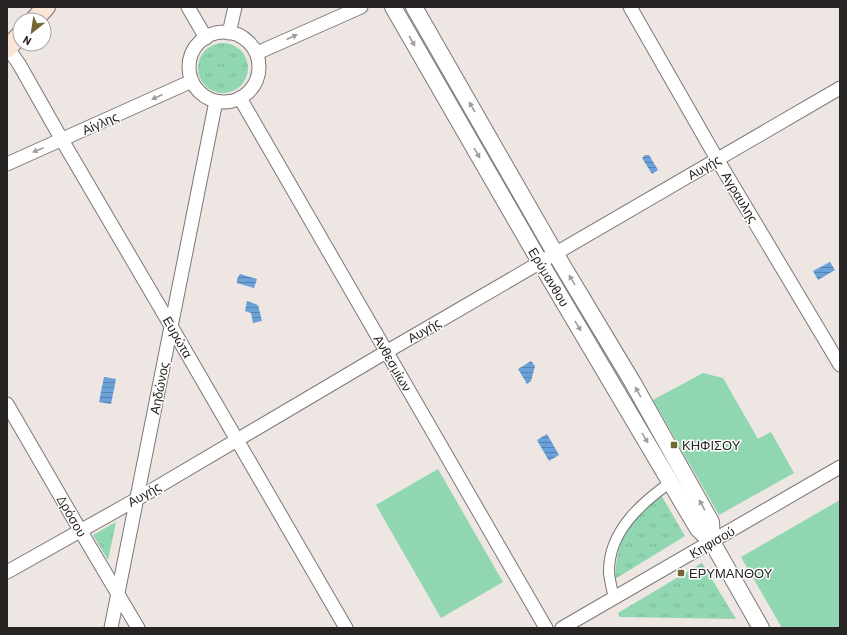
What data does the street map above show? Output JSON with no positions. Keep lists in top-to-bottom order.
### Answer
{
  "streets": {
    "street": [
      "Αίγλης",
      "Αυγής",
      "Αγραυλης",
      "Ερύμανθου",
      "Ευρώτα",
      "Ανθεσμίων",
      "Αηδώνος",
      "Δρόσου",
      "Κηφισού"
    ]
  },
  "crossings": [
    ["Αίγλης", "Ευρώτα"],
    ["Αίγλης", "Ανθεσμίων"],
    ["Αίγλης", "Αηδώνος"],
    ["Αυγής", "Αγραυλης"],
    ["Αυγής", "Ερύμανθου"],
    ["Αυγής", "Ευρώτα"],
    ["Αυγής", "Ανθεσμίων"],
    ["Αυγής", "Αηδώνος"],
    ["Αυγής", "Δρόσου"],
    ["Ερύμανθου", "Κηφισού"],
    ["Ευρώτα", "Αηδώνος"],
    ["Ανθεσμίων", "Αηδώνος"],
    ["Αηδώνος", "Δρόσου"]
  ],
  "one_way": ["Αίγλης"],
  "places": {
    "transit": ["ΚΗΦΙΣΟΥ", "ΕΡΥΜΑΝΘΟΥ"]
  },
  "north": "bottom left"
}
